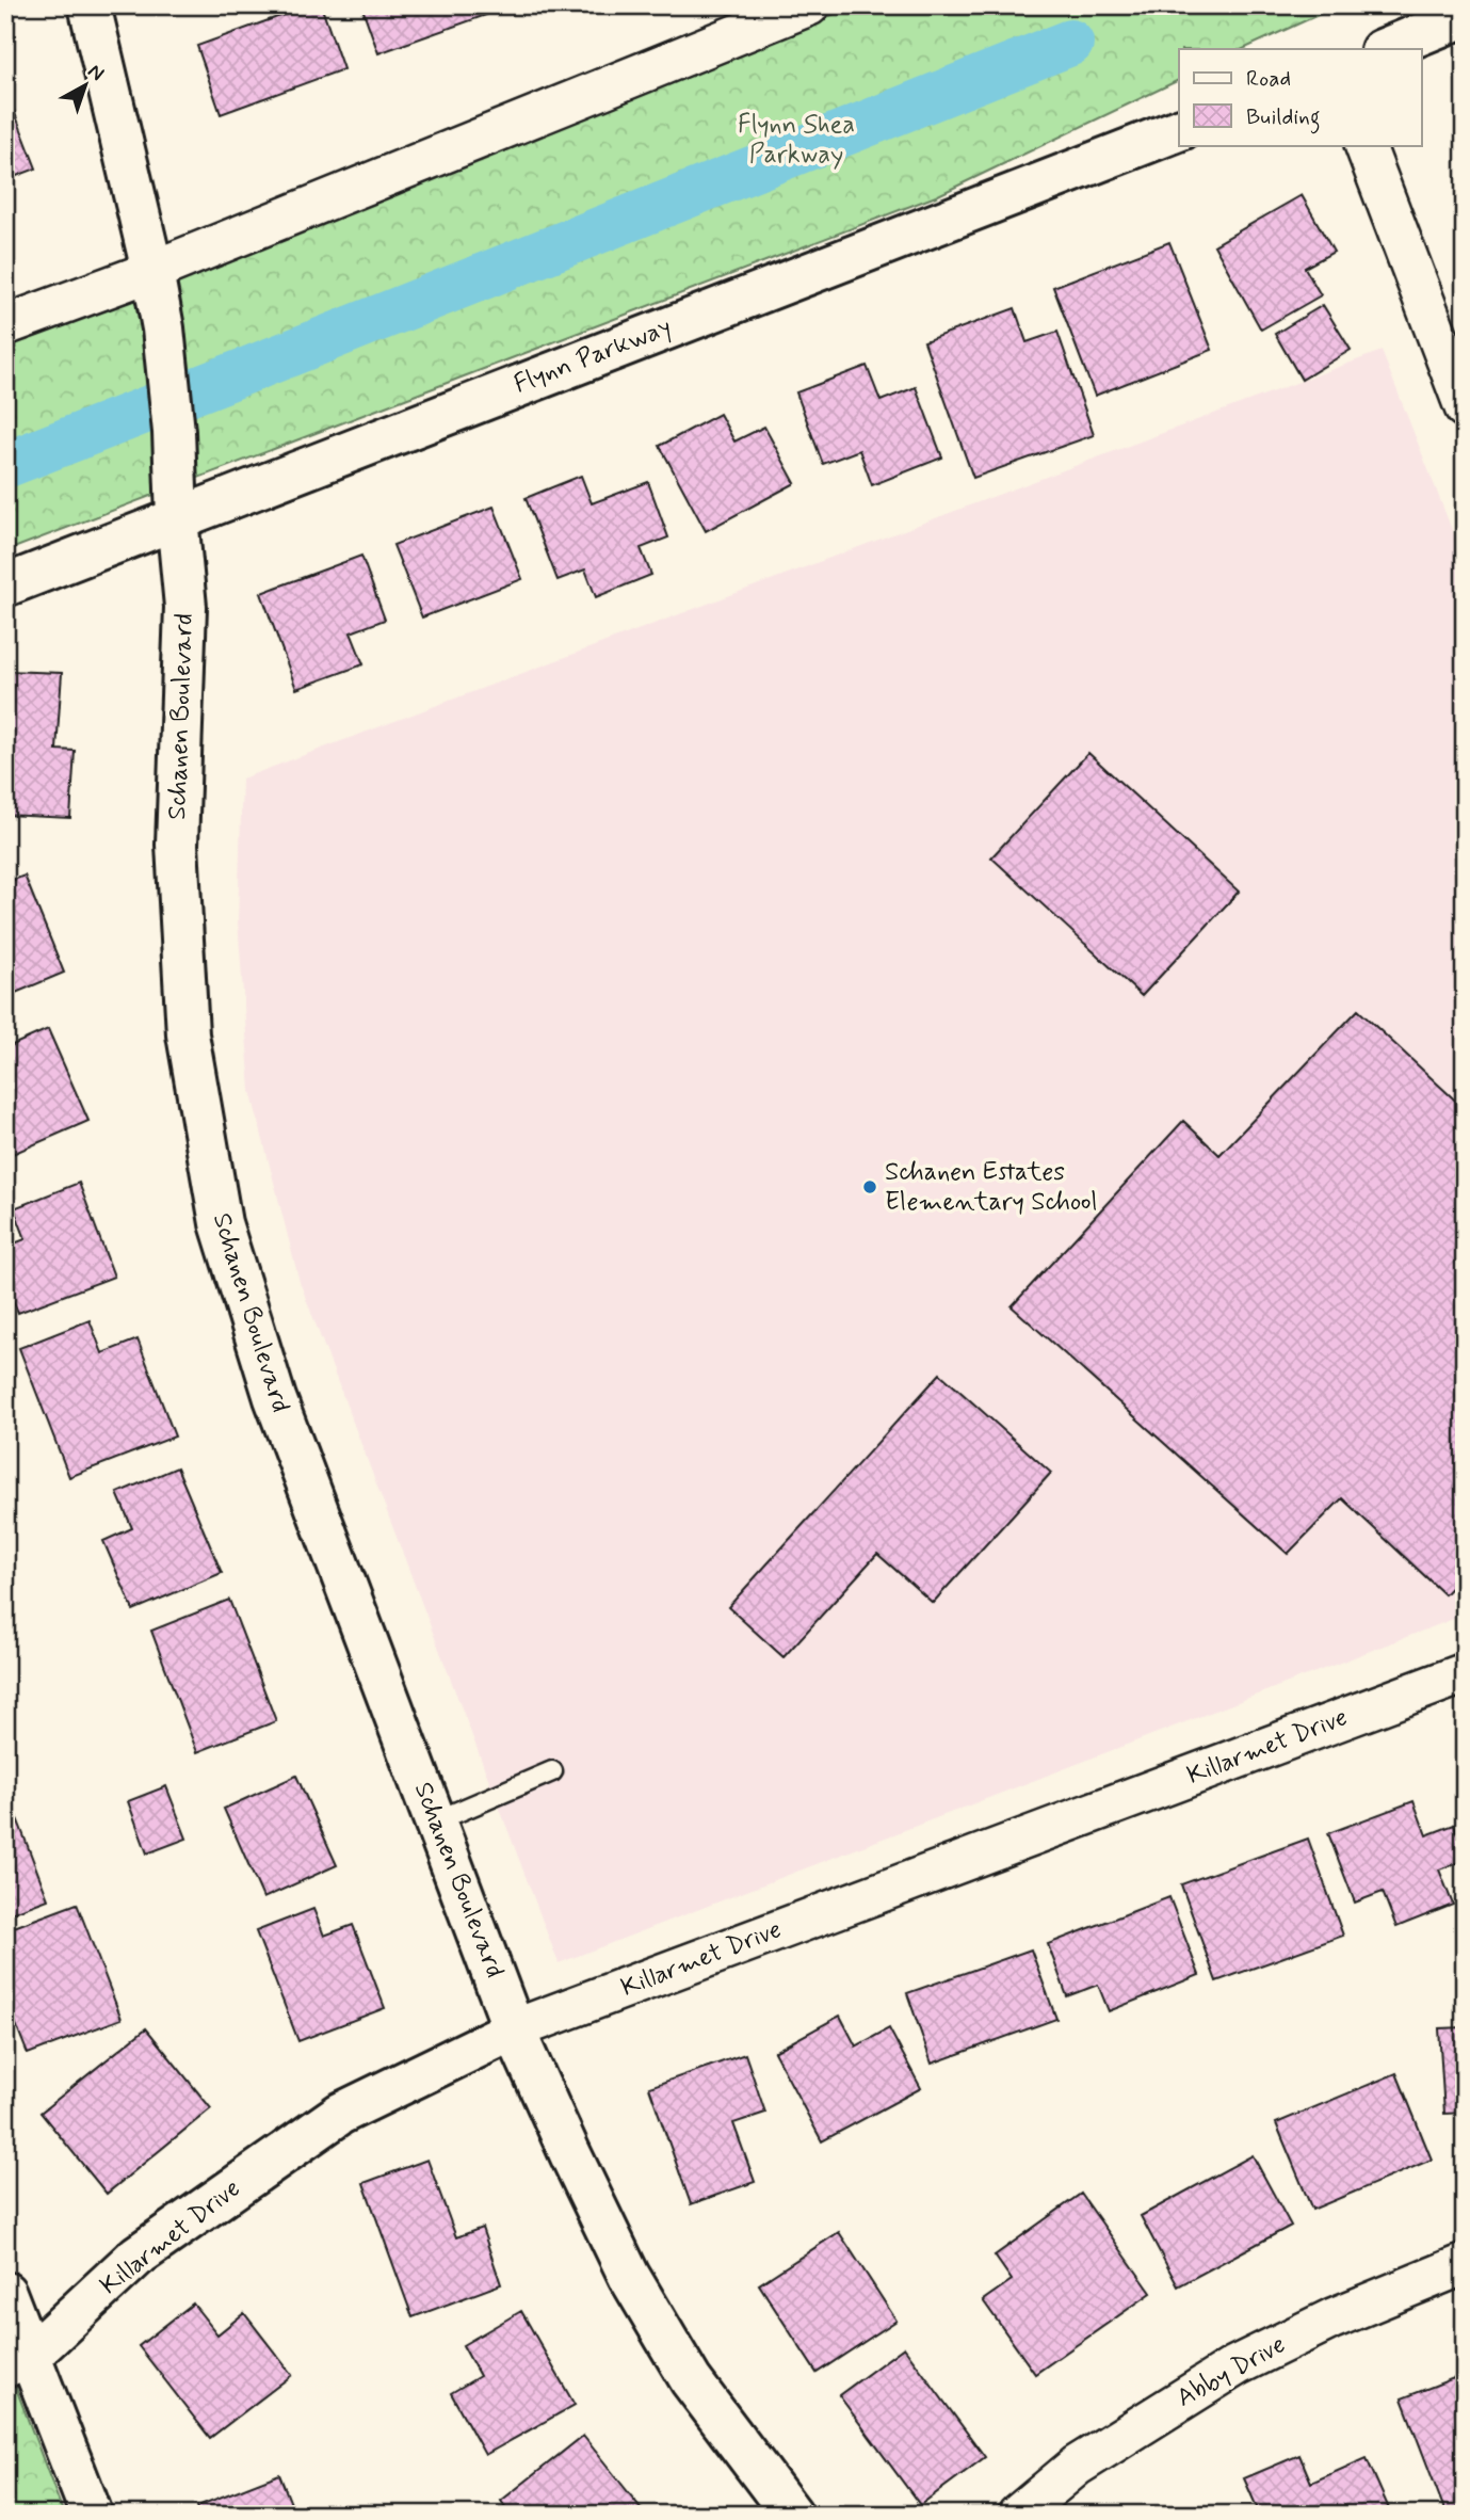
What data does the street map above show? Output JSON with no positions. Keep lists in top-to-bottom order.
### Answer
{
  "streets": {
    "street": [
      "Flynn Parkway",
      "Schanen Boulevard",
      "Killarmet Drive",
      "Abby Drive"
    ]
  },
  "crossings": [
    ["Flynn Parkway", "Schanen Boulevard"],
    ["Schanen Boulevard", "Killarmet Drive"]
  ],
  "parks": ["Flynn Shea Parkway"],
  "places": ["Schanen Estates Elementary School"],
  "legend": ["Road", "Building"],
  "north": "top right"
}
